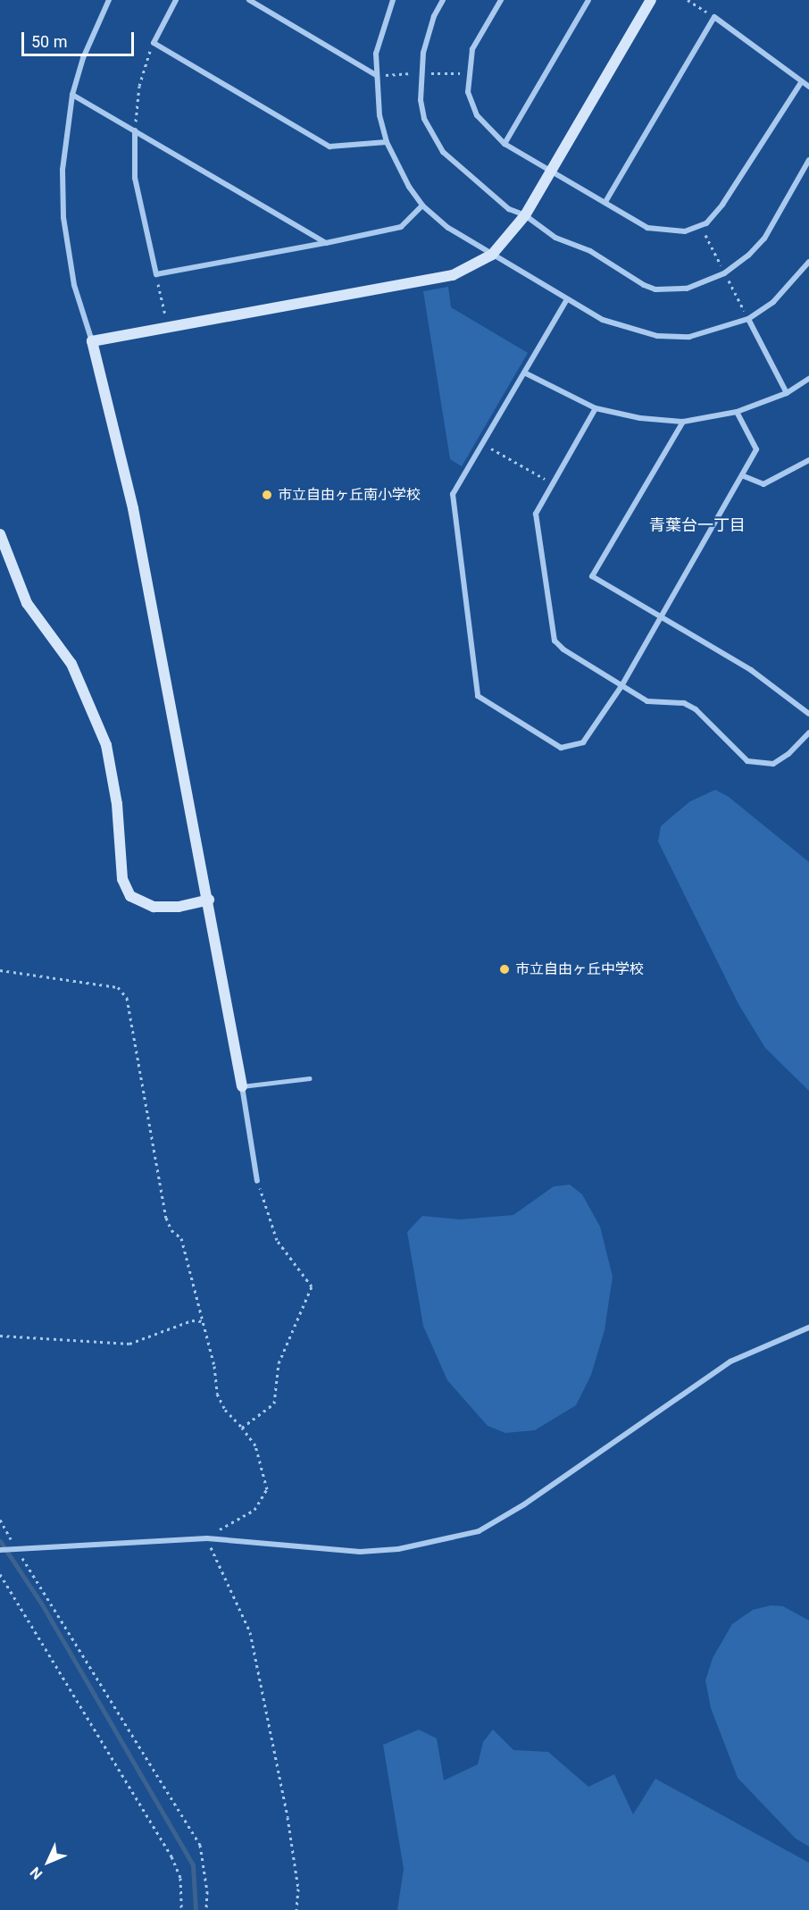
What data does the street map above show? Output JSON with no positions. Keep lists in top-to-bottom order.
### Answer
{
  "districts": ["青葉台一丁目"],
  "places": ["市立自由ヶ丘南小学校", "市立自由ヶ丘中学校"],
  "scale_bar": "50 m",
  "north": "bottom left"
}
